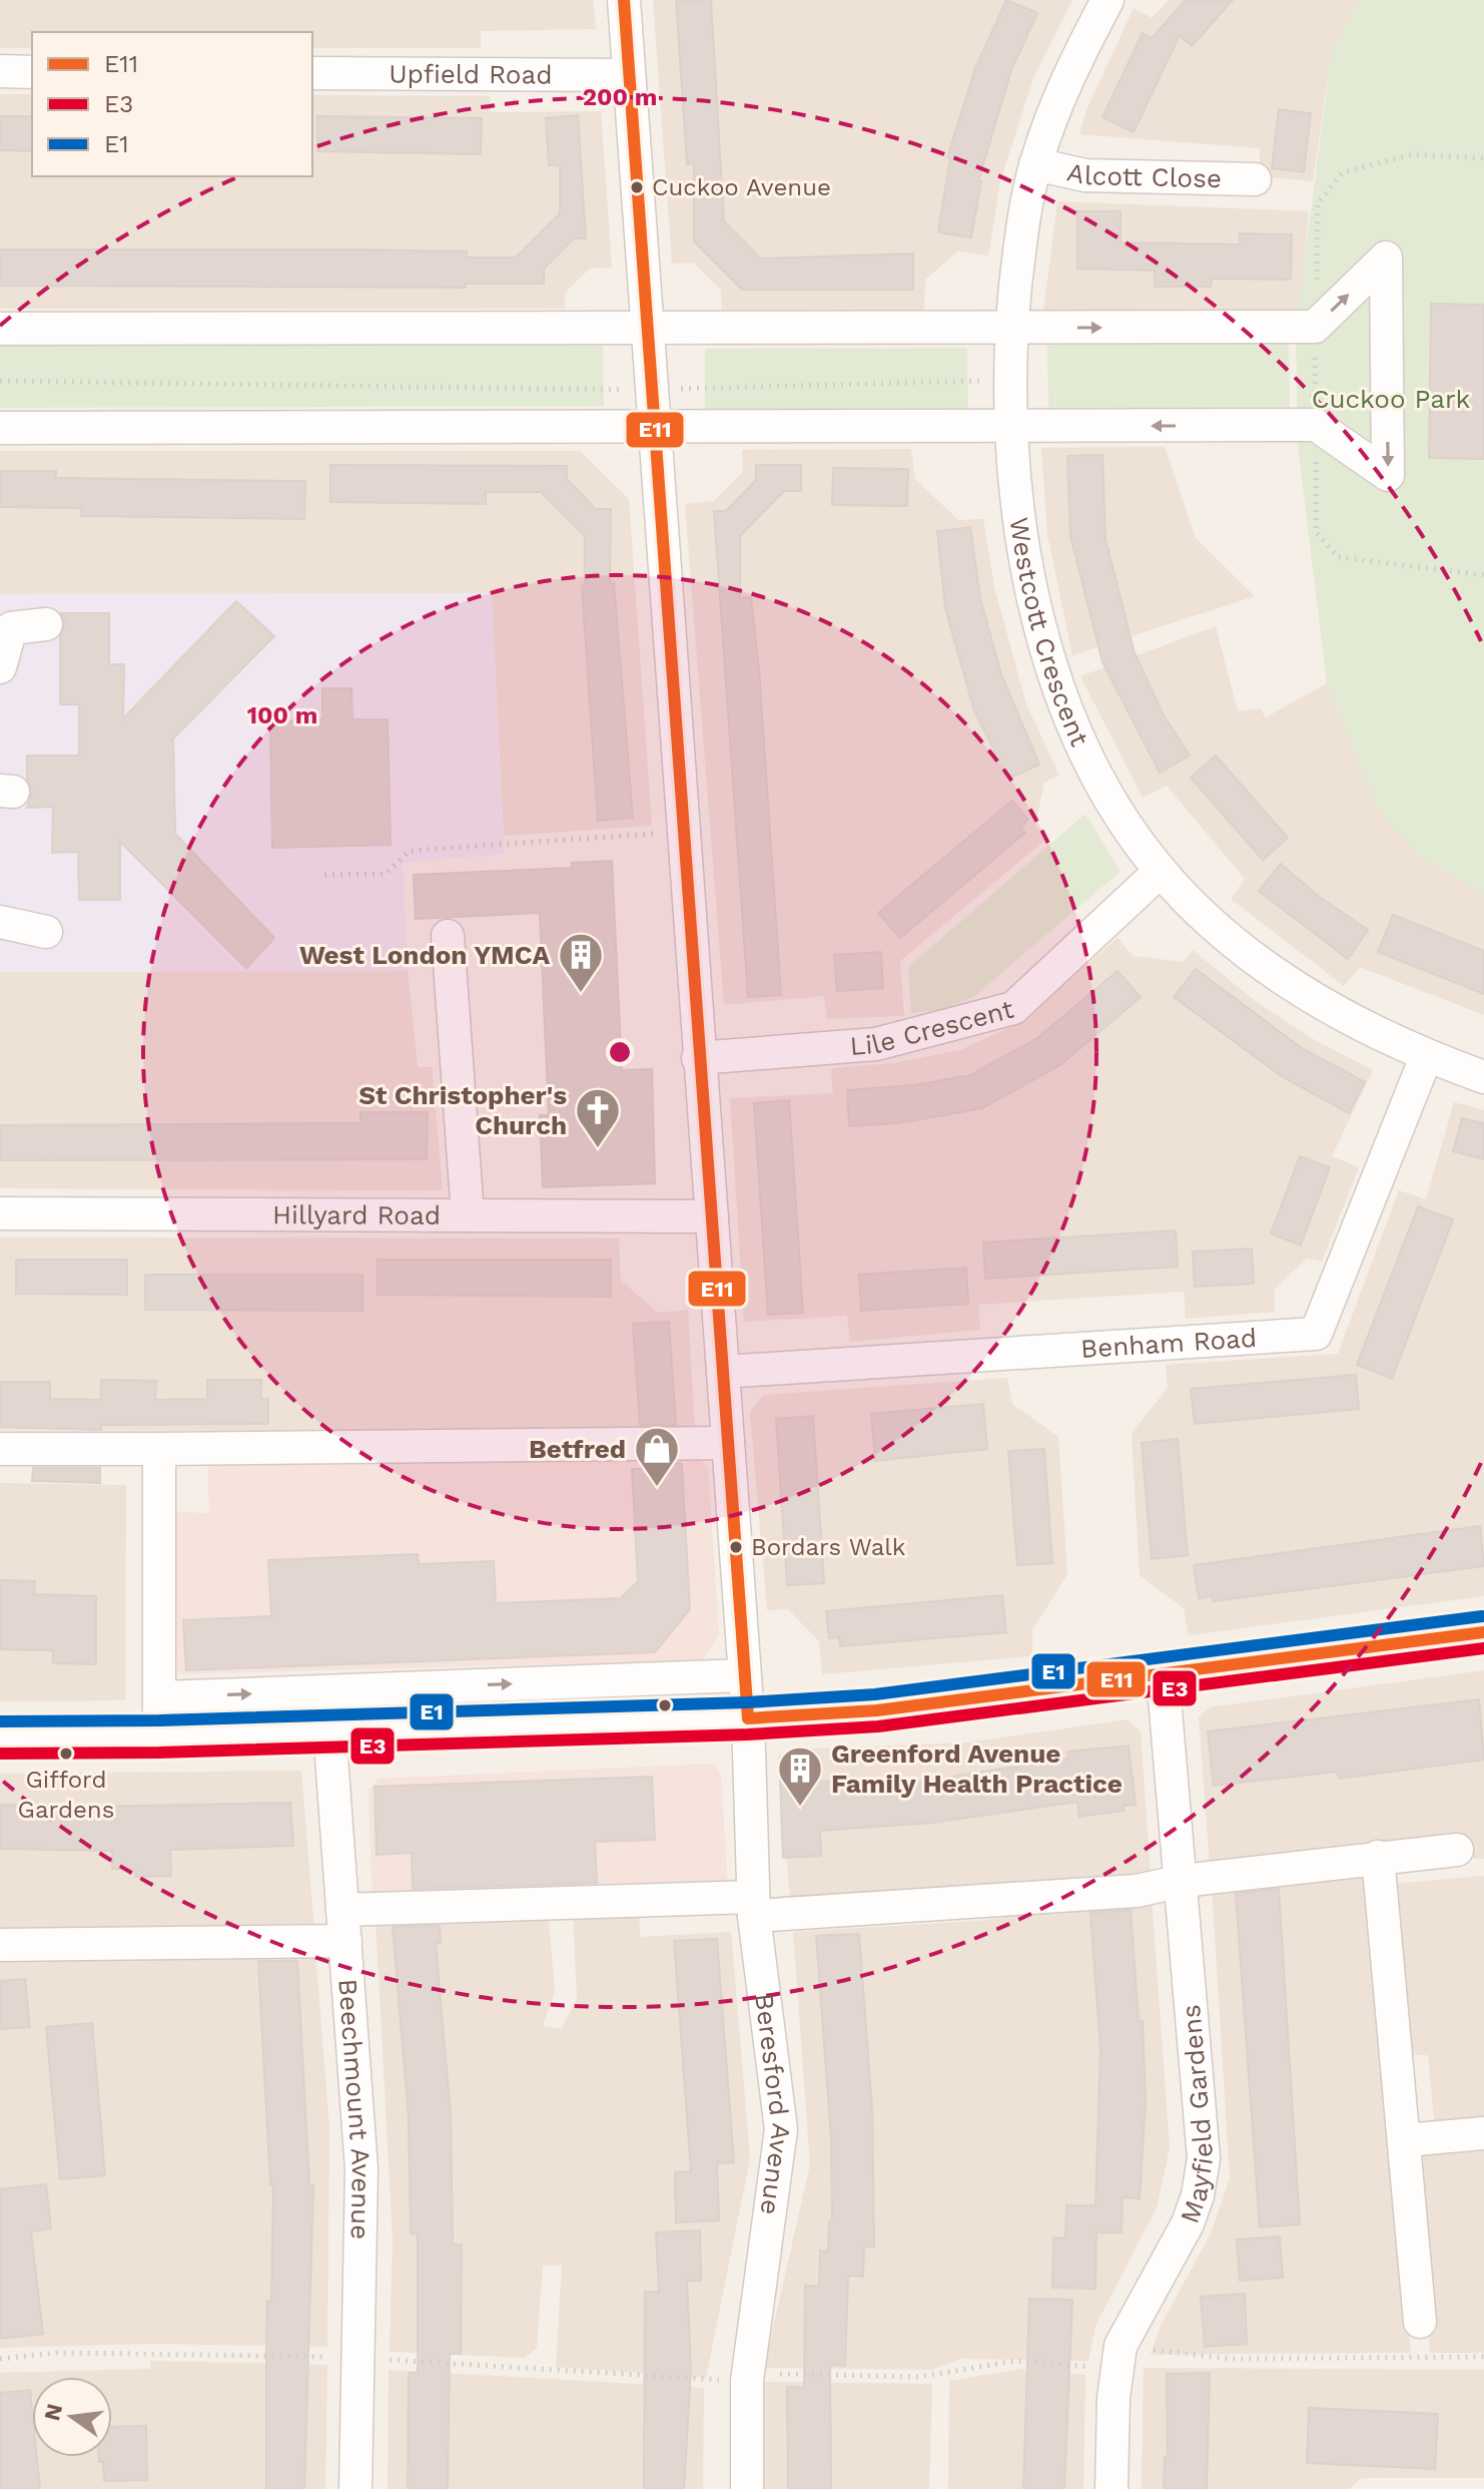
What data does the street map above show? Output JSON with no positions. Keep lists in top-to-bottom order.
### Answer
{
  "streets": {
    "street": [
      "Upfield Road",
      "Alcott Close",
      "Westcott Crescent",
      "Lile Crescent",
      "Hillyard Road",
      "Benham Road",
      "Beresford Avenue",
      "Beechmount Avenue",
      "Mayfield Gardens"
    ]
  },
  "crossings": [
    ["Upfield Road", "Beresford Avenue"],
    ["Alcott Close", "Westcott Crescent"],
    ["Westcott Crescent", "Lile Crescent"],
    ["Westcott Crescent", "Benham Road"],
    ["Lile Crescent", "Beresford Avenue"],
    ["Hillyard Road", "Beresford Avenue"],
    ["Benham Road", "Beresford Avenue"]
  ],
  "parks": ["Cuckoo Park"],
  "places": {
    "other": ["Cuckoo Avenue", "Bordars Walk", "Gifford Gardens"],
    "building": ["West London YMCA", "Greenford Avenue Family Health Practice"],
    "church": ["St Christopher's Church"],
    "shop": ["Betfred"]
  },
  "lines": ["transit line E11", "transit line E1", "transit line E3"],
  "legend": ["E11", "E3", "E1"],
  "north": "left",
  "rings": ["200 m", "100 m"]
}
